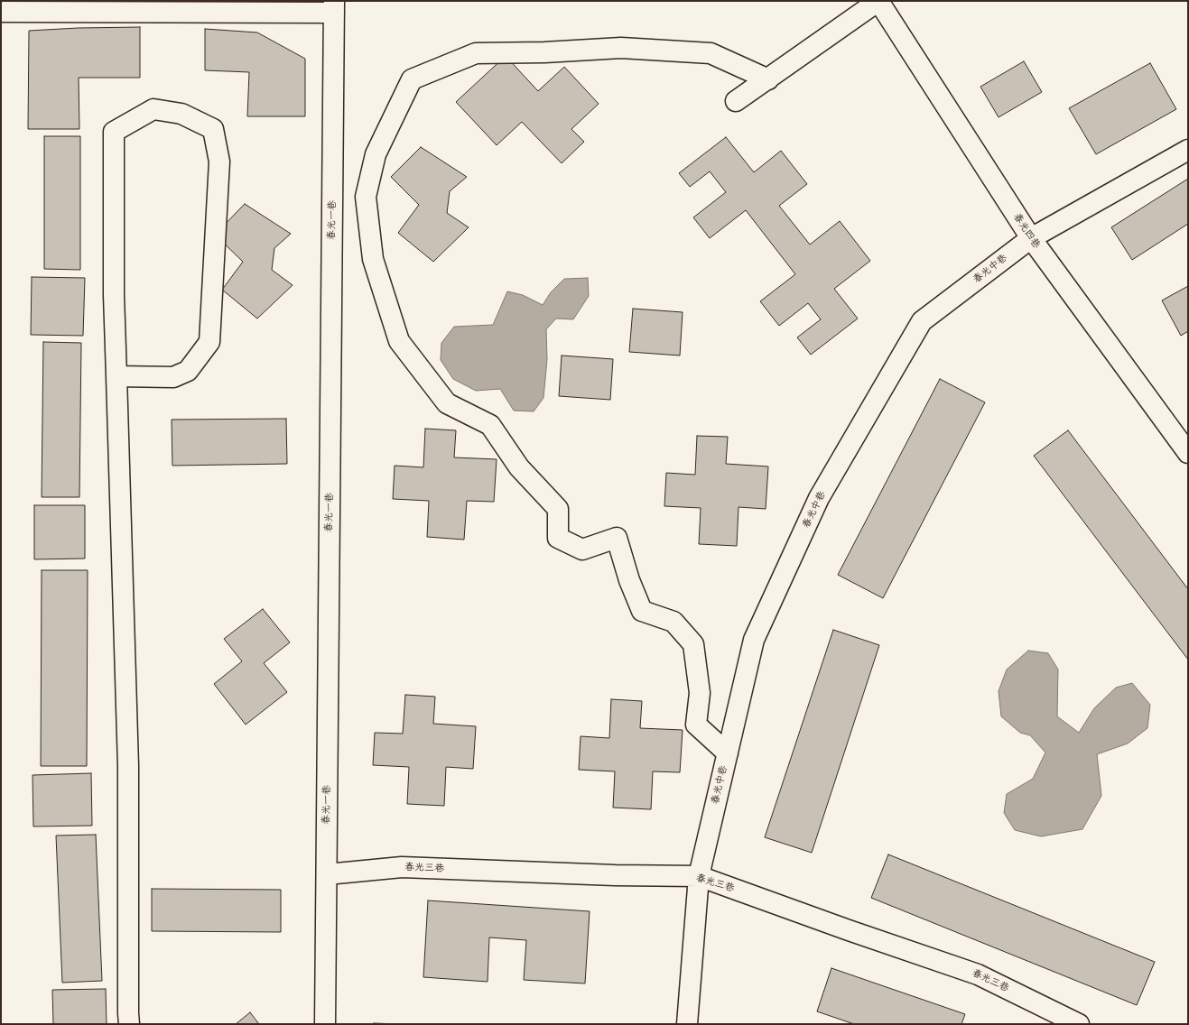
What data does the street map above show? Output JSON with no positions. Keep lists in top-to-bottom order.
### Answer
{
  "streets": {
    "street": [
      "春光一巷",
      "春光四巷",
      "春光中巷",
      "春光三巷"
    ]
  },
  "crossings": [
    ["春光一巷", "春光三巷"],
    ["春光四巷", "春光中巷"],
    ["春光中巷", "春光三巷"]
  ]
}
